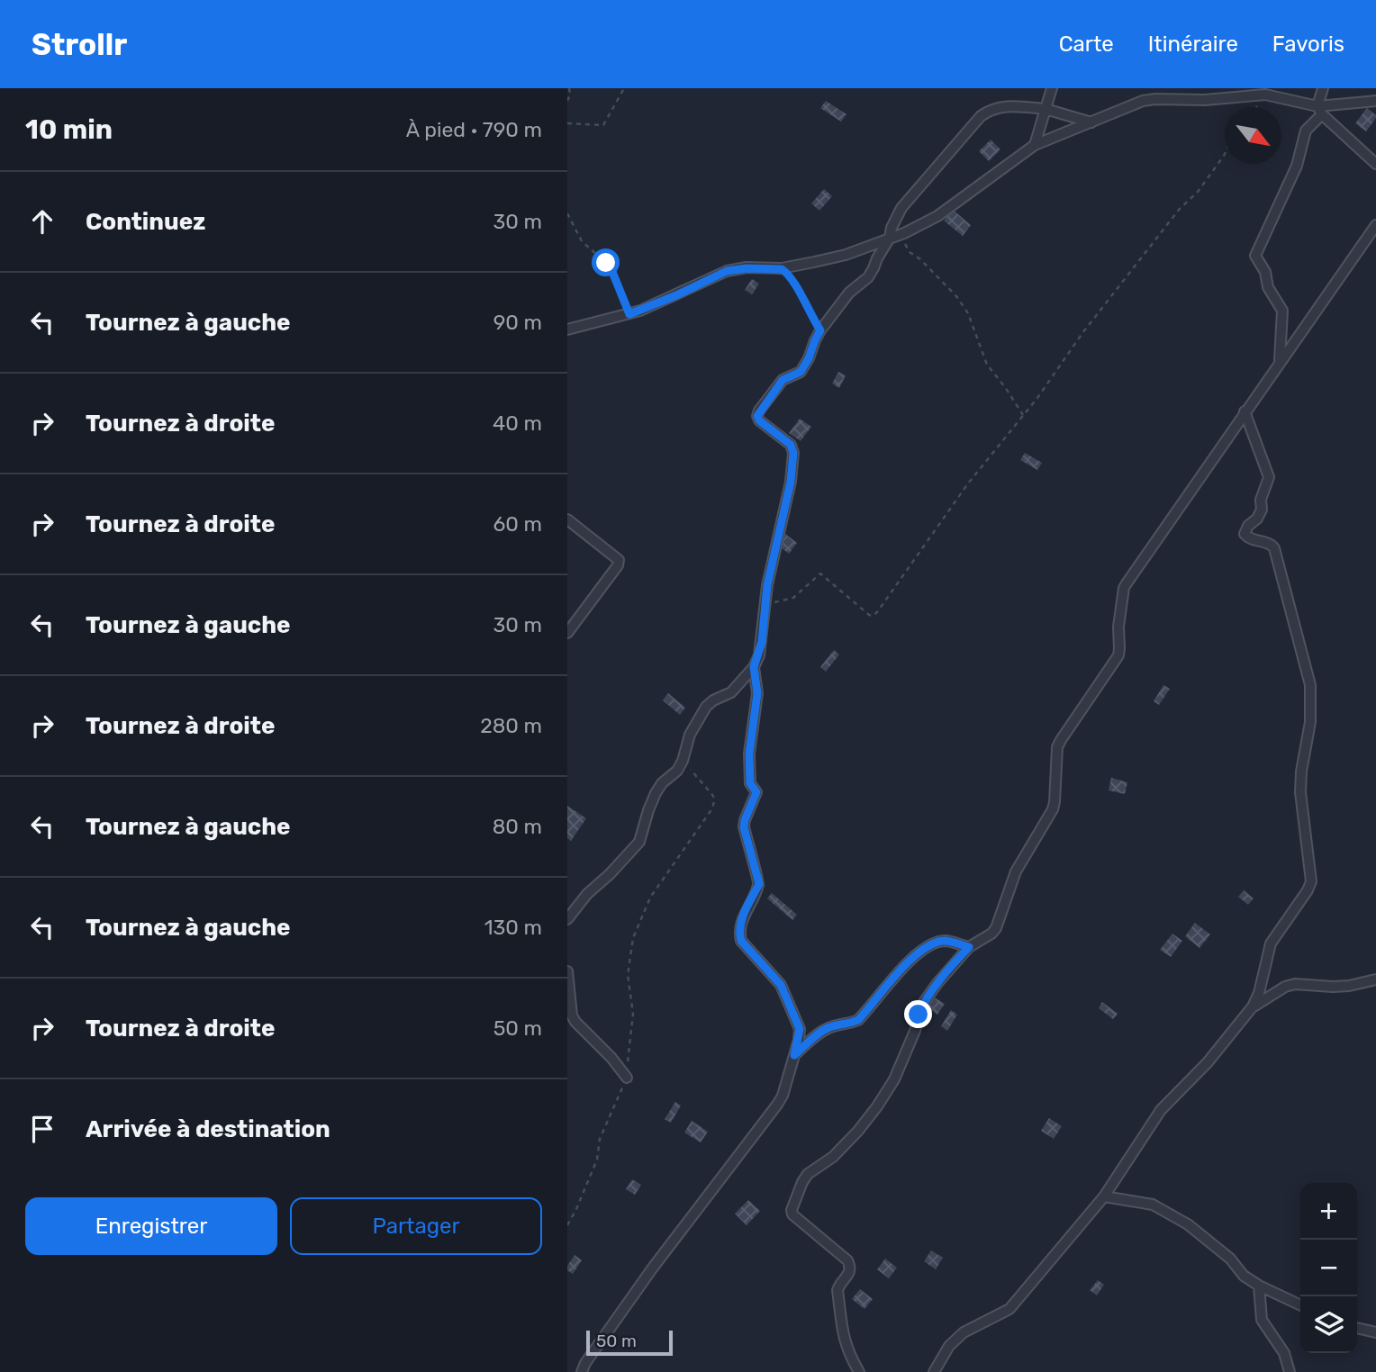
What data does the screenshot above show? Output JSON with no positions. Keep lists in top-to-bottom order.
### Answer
{
  "scale_bar": "50 m",
  "north": "bottom right",
  "page": {
    "header": "Strollr",
    "nav": ["Carte", "Itinéraire", "Favoris"],
    "heading": ["10 min", "À pied · 790 m"],
    "list": [
      ["Continuez", "30 m"],
      ["Tournez à gauche", "90 m"],
      ["Tournez à droite", "40 m"],
      ["Tournez à droite", "60 m"],
      ["Tournez à gauche", "30 m"],
      ["Tournez à droite", "280 m"],
      ["Tournez à gauche", "80 m"],
      ["Tournez à gauche", "130 m"],
      ["Tournez à droite", "50 m"],
      "Arrivée à destination"
    ],
    "buttons": ["Enregistrer", "Partager"],
    "map_buttons": ["+", "−"],
    "scale": "50 m"
  }
}
